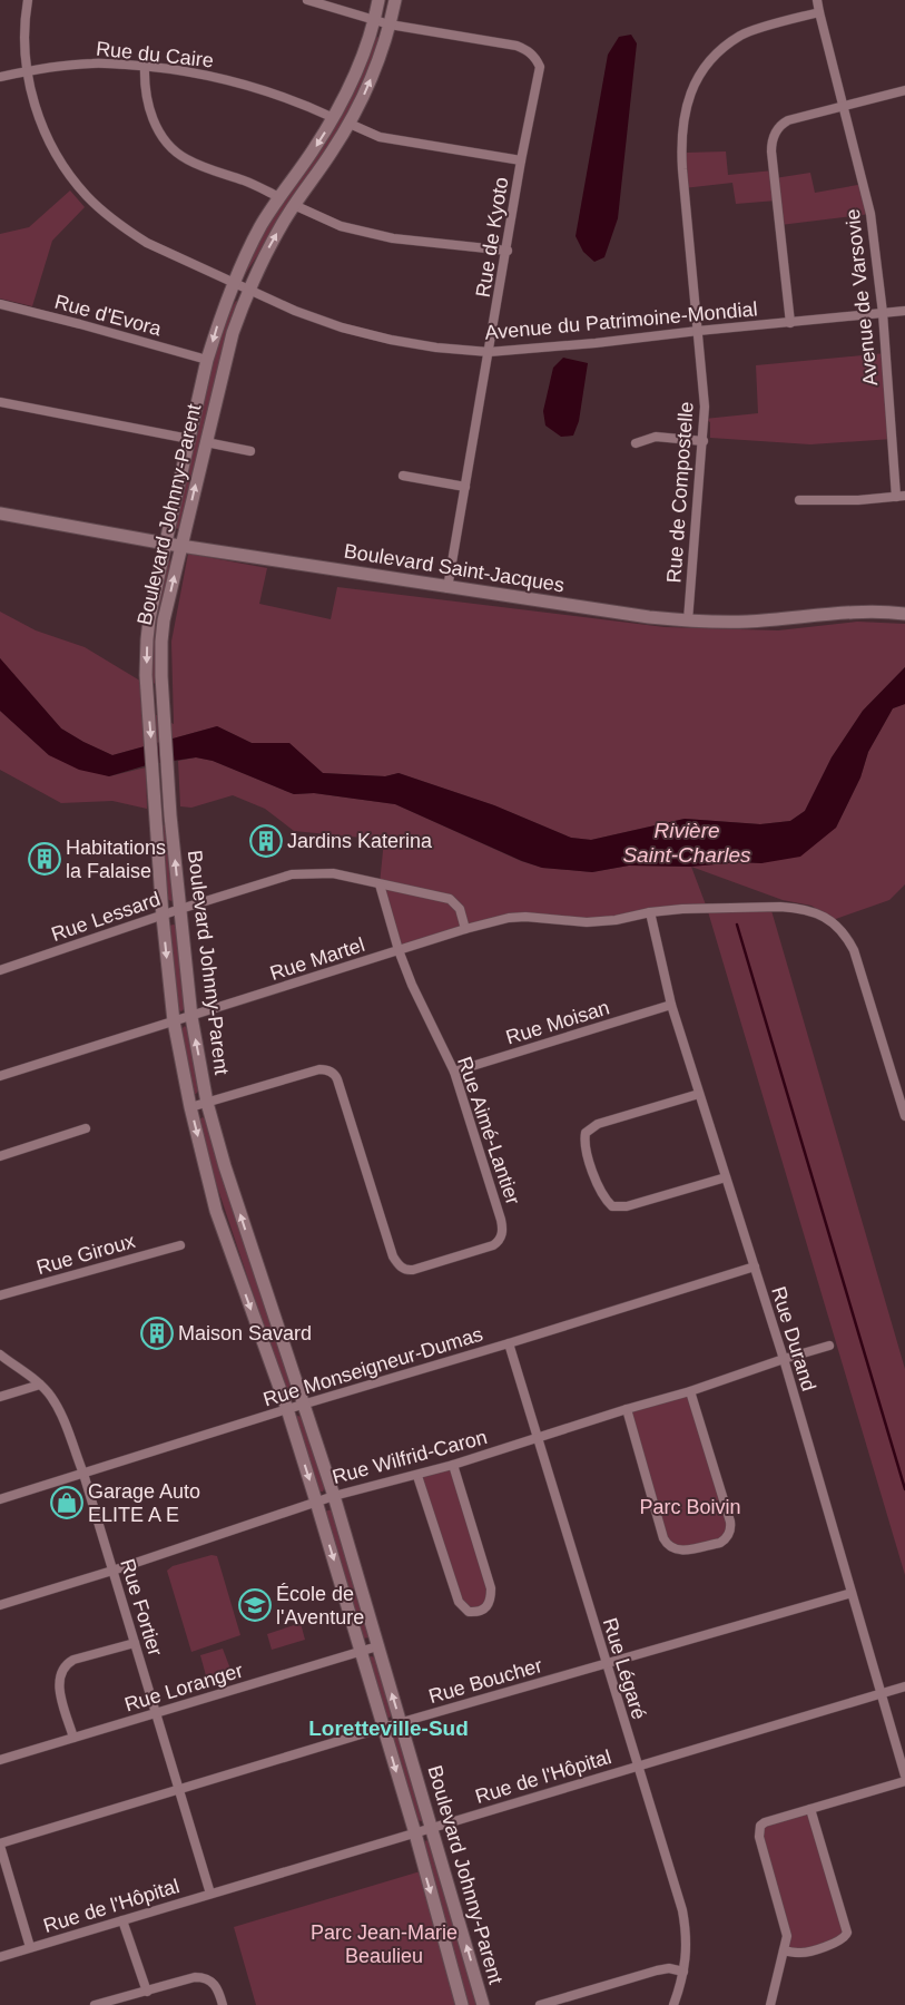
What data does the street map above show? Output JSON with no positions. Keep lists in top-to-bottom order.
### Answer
{
  "streets": {
    "street": [
      "Rue du Caire",
      "Rue de Kyoto",
      "Avenue de Varsovie",
      "Rue d'Evora",
      "Avenue du Patrimoine-Mondial",
      "Rue de Compostelle",
      "Boulevard Johnny-Parent",
      "Boulevard Saint-Jacques",
      "Rue Lessard",
      "Rue Martel",
      "Rue Moisan",
      "Rue Aimé-Lantier",
      "Rue Giroux",
      "Rue Durand",
      "Rue Monseigneur-Dumas",
      "Rue Wilfrid-Caron",
      "Rue Fortier",
      "Rue Légaré",
      "Rue Boucher",
      "Rue Loranger",
      "Rue de l'Hôpital"
    ]
  },
  "crossings": [
    ["Rue du Caire", "Avenue du Patrimoine-Mondial"],
    ["Rue du Caire", "Boulevard Johnny-Parent"],
    ["Rue de Kyoto", "Avenue du Patrimoine-Mondial"],
    ["Rue de Kyoto", "Boulevard Johnny-Parent"],
    ["Rue de Kyoto", "Boulevard Saint-Jacques"],
    ["Avenue de Varsovie", "Avenue du Patrimoine-Mondial"],
    ["Avenue de Varsovie", "Rue de Compostelle"],
    ["Rue d'Evora", "Boulevard Johnny-Parent"],
    ["Avenue du Patrimoine-Mondial", "Rue de Compostelle"],
    ["Avenue du Patrimoine-Mondial", "Boulevard Johnny-Parent"],
    ["Rue de Compostelle", "Boulevard Saint-Jacques"],
    ["Boulevard Johnny-Parent", "Boulevard Saint-Jacques"],
    ["Boulevard Johnny-Parent", "Rue Lessard"],
    ["Boulevard Johnny-Parent", "Rue Martel"],
    ["Boulevard Johnny-Parent", "Rue Aimé-Lantier"],
    ["Boulevard Johnny-Parent", "Rue Monseigneur-Dumas"],
    ["Boulevard Johnny-Parent", "Rue Wilfrid-Caron"],
    ["Boulevard Johnny-Parent", "Rue Boucher"],
    ["Boulevard Johnny-Parent", "Rue Loranger"],
    ["Boulevard Johnny-Parent", "Rue de l'Hôpital"],
    ["Rue Lessard", "Rue Martel"],
    ["Rue Lessard", "Rue Aimé-Lantier"],
    ["Rue Martel", "Rue Aimé-Lantier"],
    ["Rue Martel", "Rue Durand"],
    ["Rue Moisan", "Rue Aimé-Lantier"],
    ["Rue Moisan", "Rue Durand"],
    ["Rue Durand", "Rue Monseigneur-Dumas"],
    ["Rue Durand", "Rue Wilfrid-Caron"],
    ["Rue Durand", "Rue Boucher"],
    ["Rue Durand", "Rue de l'Hôpital"],
    ["Rue Monseigneur-Dumas", "Rue Fortier"],
    ["Rue Monseigneur-Dumas", "Rue Légaré"],
    ["Rue Wilfrid-Caron", "Rue Fortier"],
    ["Rue Wilfrid-Caron", "Rue Légaré"],
    ["Rue Fortier", "Rue Boucher"],
    ["Rue Fortier", "Rue Loranger"],
    ["Rue Fortier", "Rue de l'Hôpital"],
    ["Rue Légaré", "Rue Boucher"],
    ["Rue Légaré", "Rue de l'Hôpital"]
  ],
  "districts": ["Loretteville-Sud"],
  "water": ["Rivière Saint-Charles"],
  "parks": ["Parc Boivin", "Parc Jean-Marie Beaulieu"],
  "places": {
    "building": ["Jardins Katerina", "Habitations la Falaise", "Maison Savard"],
    "shop": ["Garage Auto ELITE A E"],
    "school or university": ["École de l'Aventure"]
  }
}
